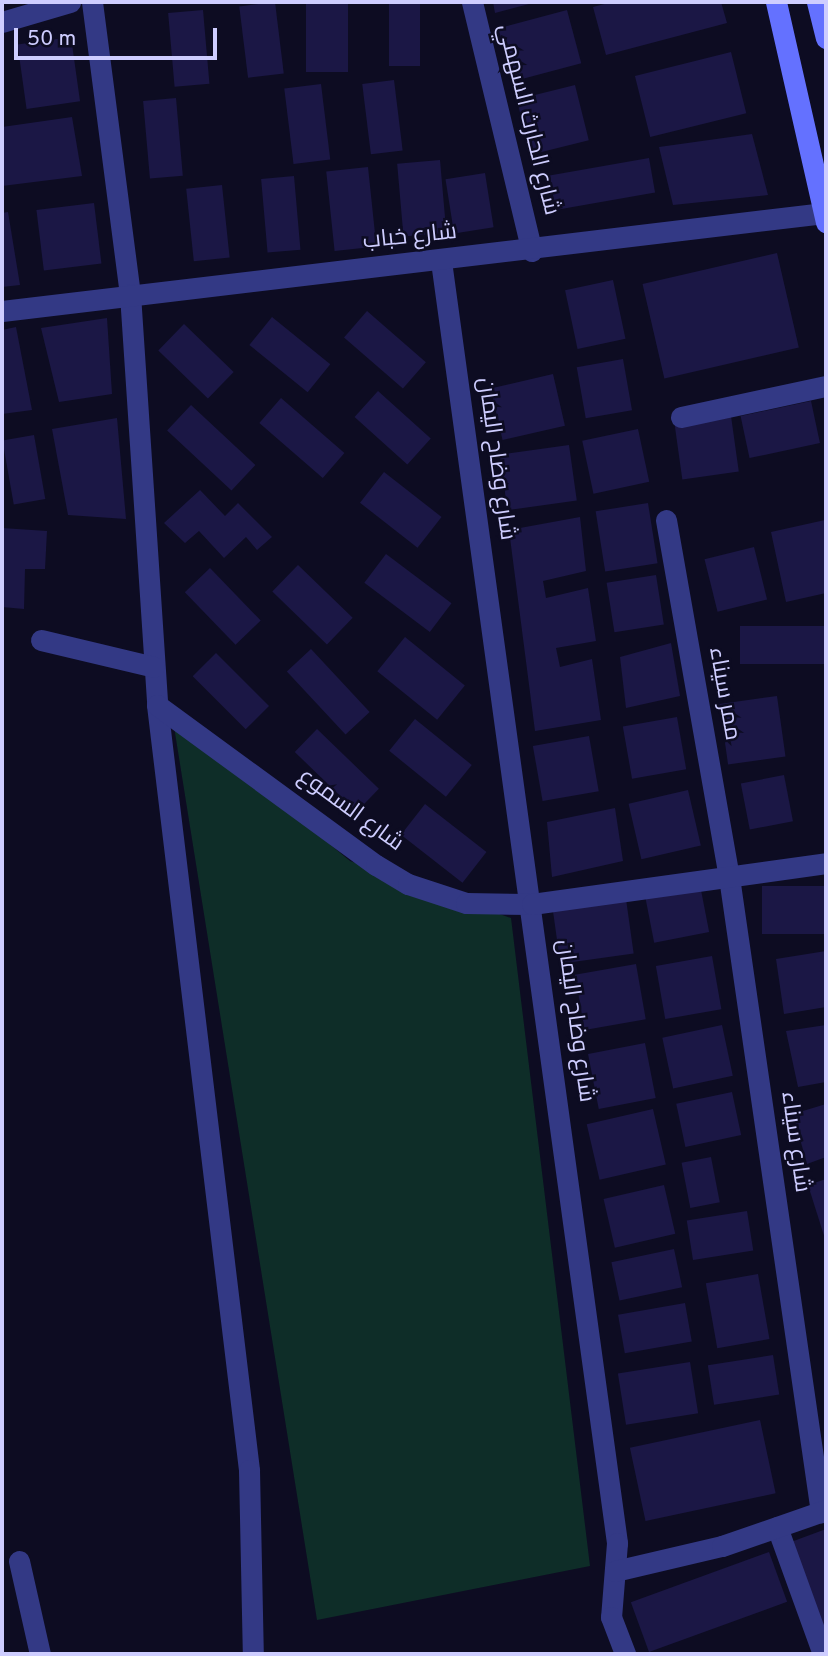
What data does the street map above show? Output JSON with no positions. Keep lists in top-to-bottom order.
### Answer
{
  "streets": {
    "street": [
      "شارع الحارث السهمي",
      "شارع خباب",
      "شارع وضاح اليمان",
      "ممر سيناء",
      "شارع السموع",
      "شارع سيناء"
    ]
  },
  "crossings": [
    ["شارع الحارث السهمي", "شارع خباب"],
    ["شارع خباب", "شارع وضاح اليمان"],
    ["شارع وضاح اليمان", "شارع السموع"],
    ["ممر سيناء", "شارع السموع"],
    ["ممر سيناء", "شارع سيناء"],
    ["شارع السموع", "شارع سيناء"]
  ],
  "scale_bar": "50 m"
}
